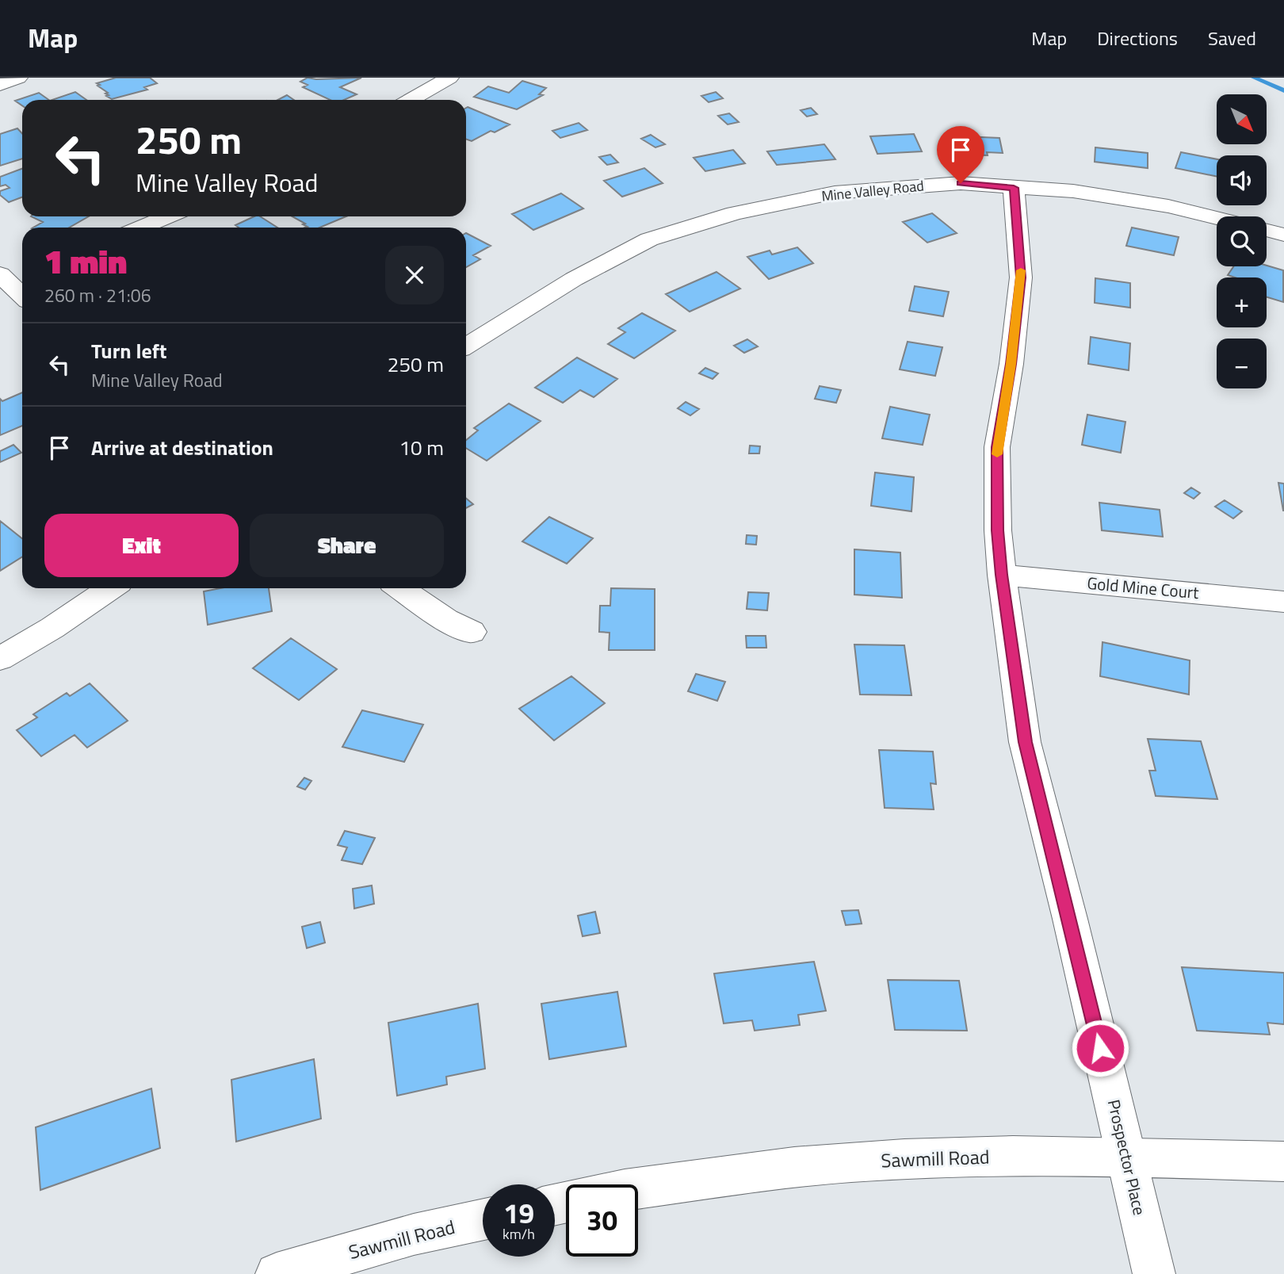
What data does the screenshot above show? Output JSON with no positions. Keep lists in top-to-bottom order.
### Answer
{
  "streets": {
    "street": [
      "Mine Valley Road",
      "Gold Mine Court",
      "Prospector Place",
      "Sawmill Road"
    ]
  },
  "crossings": [
    ["Mine Valley Road", "Prospector Place"],
    ["Gold Mine Court", "Prospector Place"],
    ["Prospector Place", "Sawmill Road"]
  ],
  "north": "bottom right",
  "page": {
    "header": "Map",
    "nav": ["Map", "Directions", "Saved"],
    "map_buttons": ["+", "−"],
    "turn": ["250 m", "Mine Valley Road"],
    "heading": ["1 min", "260 m · 21:06"],
    "list": [
      {
        "name": "Turn left",
        "note": "Mine Valley Road",
        "value": "250 m"
      },
      {
        "name": "Arrive at destination",
        "value": "10 m"
      }
    ],
    "buttons": ["Exit", "Share"],
    "speed": "19 km/h",
    "limit": "30"
  }
}
